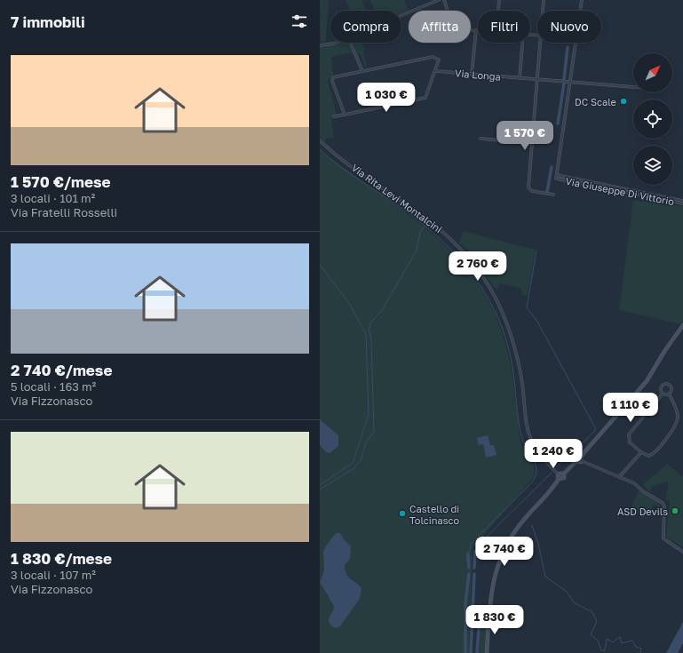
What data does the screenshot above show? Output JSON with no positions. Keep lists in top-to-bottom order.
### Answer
{
  "streets": {
    "street": ["Via Longa", "Via Giuseppe Di Vittorio", "Via Rita Levi Montalcini"]
  },
  "crossings": [
    ["Via Longa", "Via Giuseppe Di Vittorio"]
  ],
  "places": ["DC Scale", "ASD Devils", "Castello di Tolcinasco"],
  "north": "top right",
  "page": {
    "heading": "7 immobili",
    "chip": [
      "Compra",
      "Affitta",
      "Filtri",
      "Nuovo"
    ],
    "list": [
      {
        "name": "1 570 €/mese",
        "note": "3 locali · 101 m² · Via Fratelli Rosselli"
      },
      {
        "name": "2 740 €/mese",
        "note": "5 locali · 163 m² · Via Fizzonasco"
      },
      {
        "name": "1 830 €/mese",
        "note": "3 locali · 107 m² · Via Fizzonasco"
      }
    ],
    "price": [
      "1 030 €",
      "1 570 €",
      "2 760 €",
      "1 110 €",
      "1 240 €",
      "2 740 €",
      "1 830 €"
    ]
  }
}
